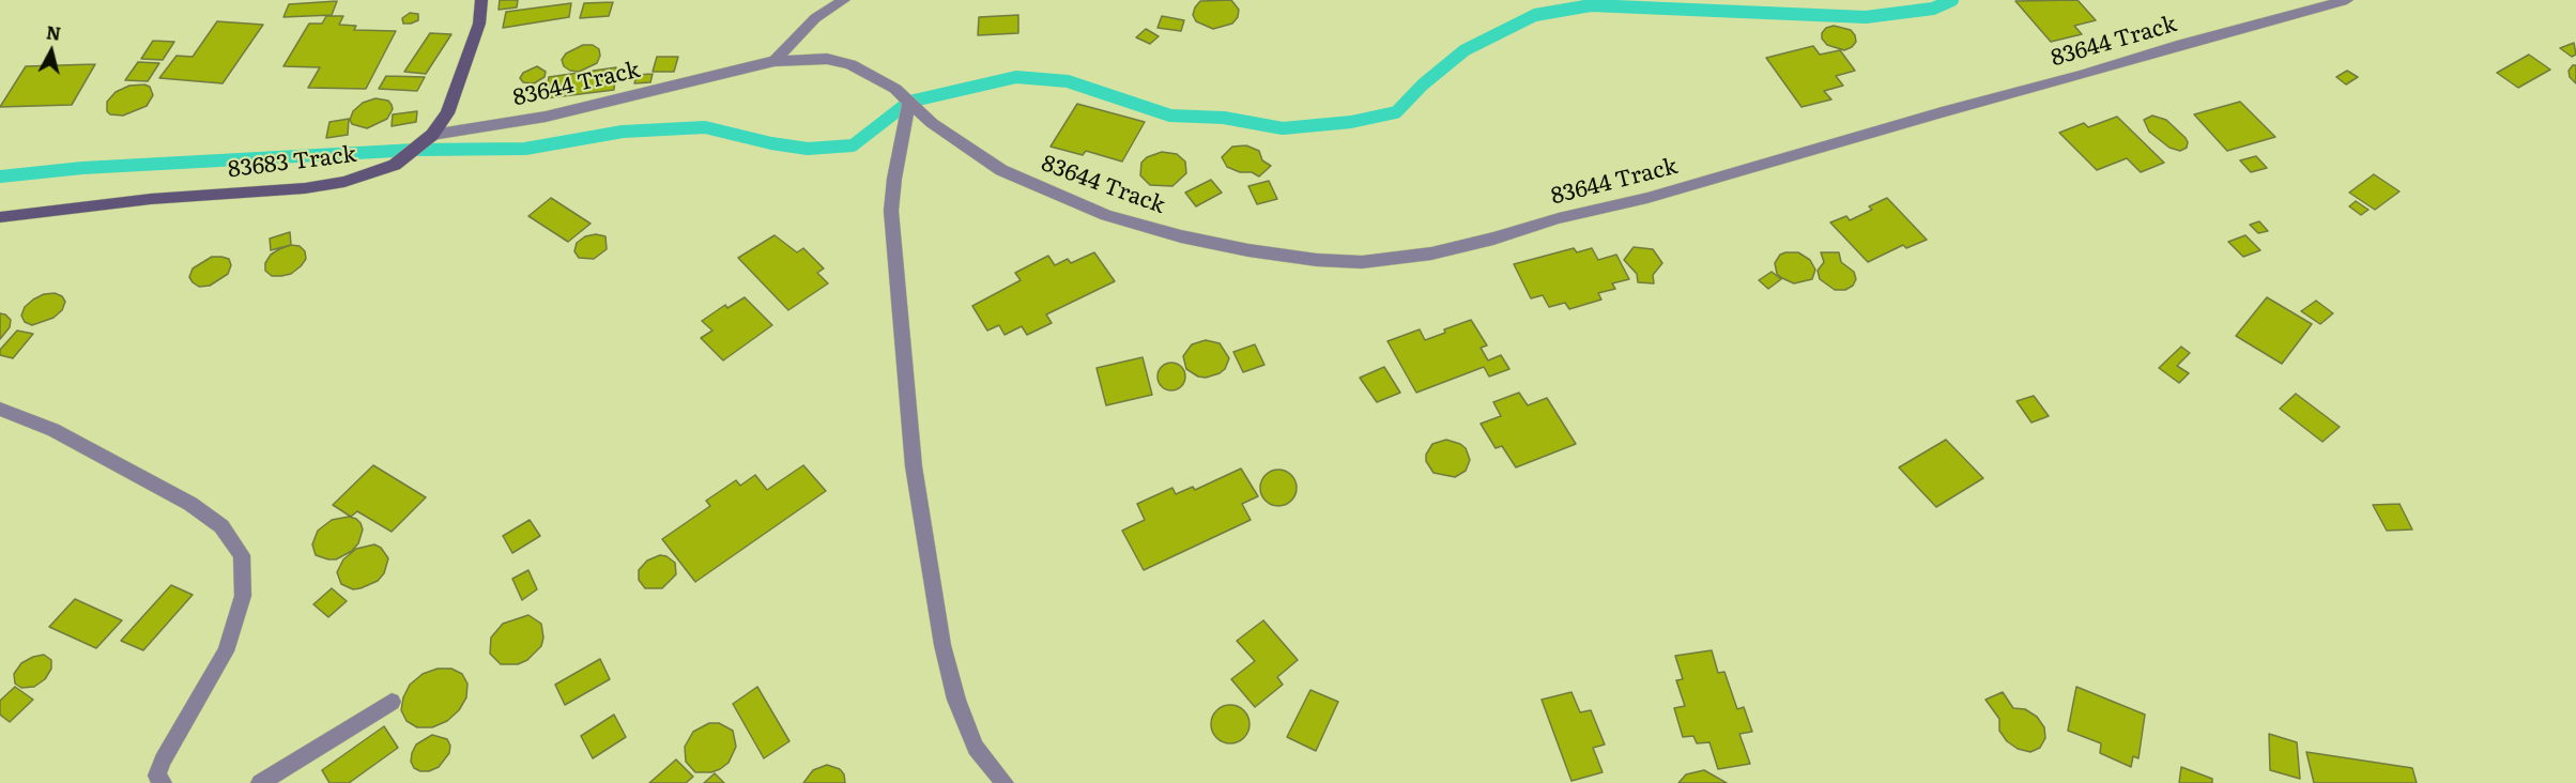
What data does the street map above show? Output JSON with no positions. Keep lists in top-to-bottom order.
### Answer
{
  "streets": {
    "street": ["83644 Track", "83683 Track"]
  },
  "crossings": [
    ["83644 Track", "83683 Track"]
  ],
  "north": "top"
}
